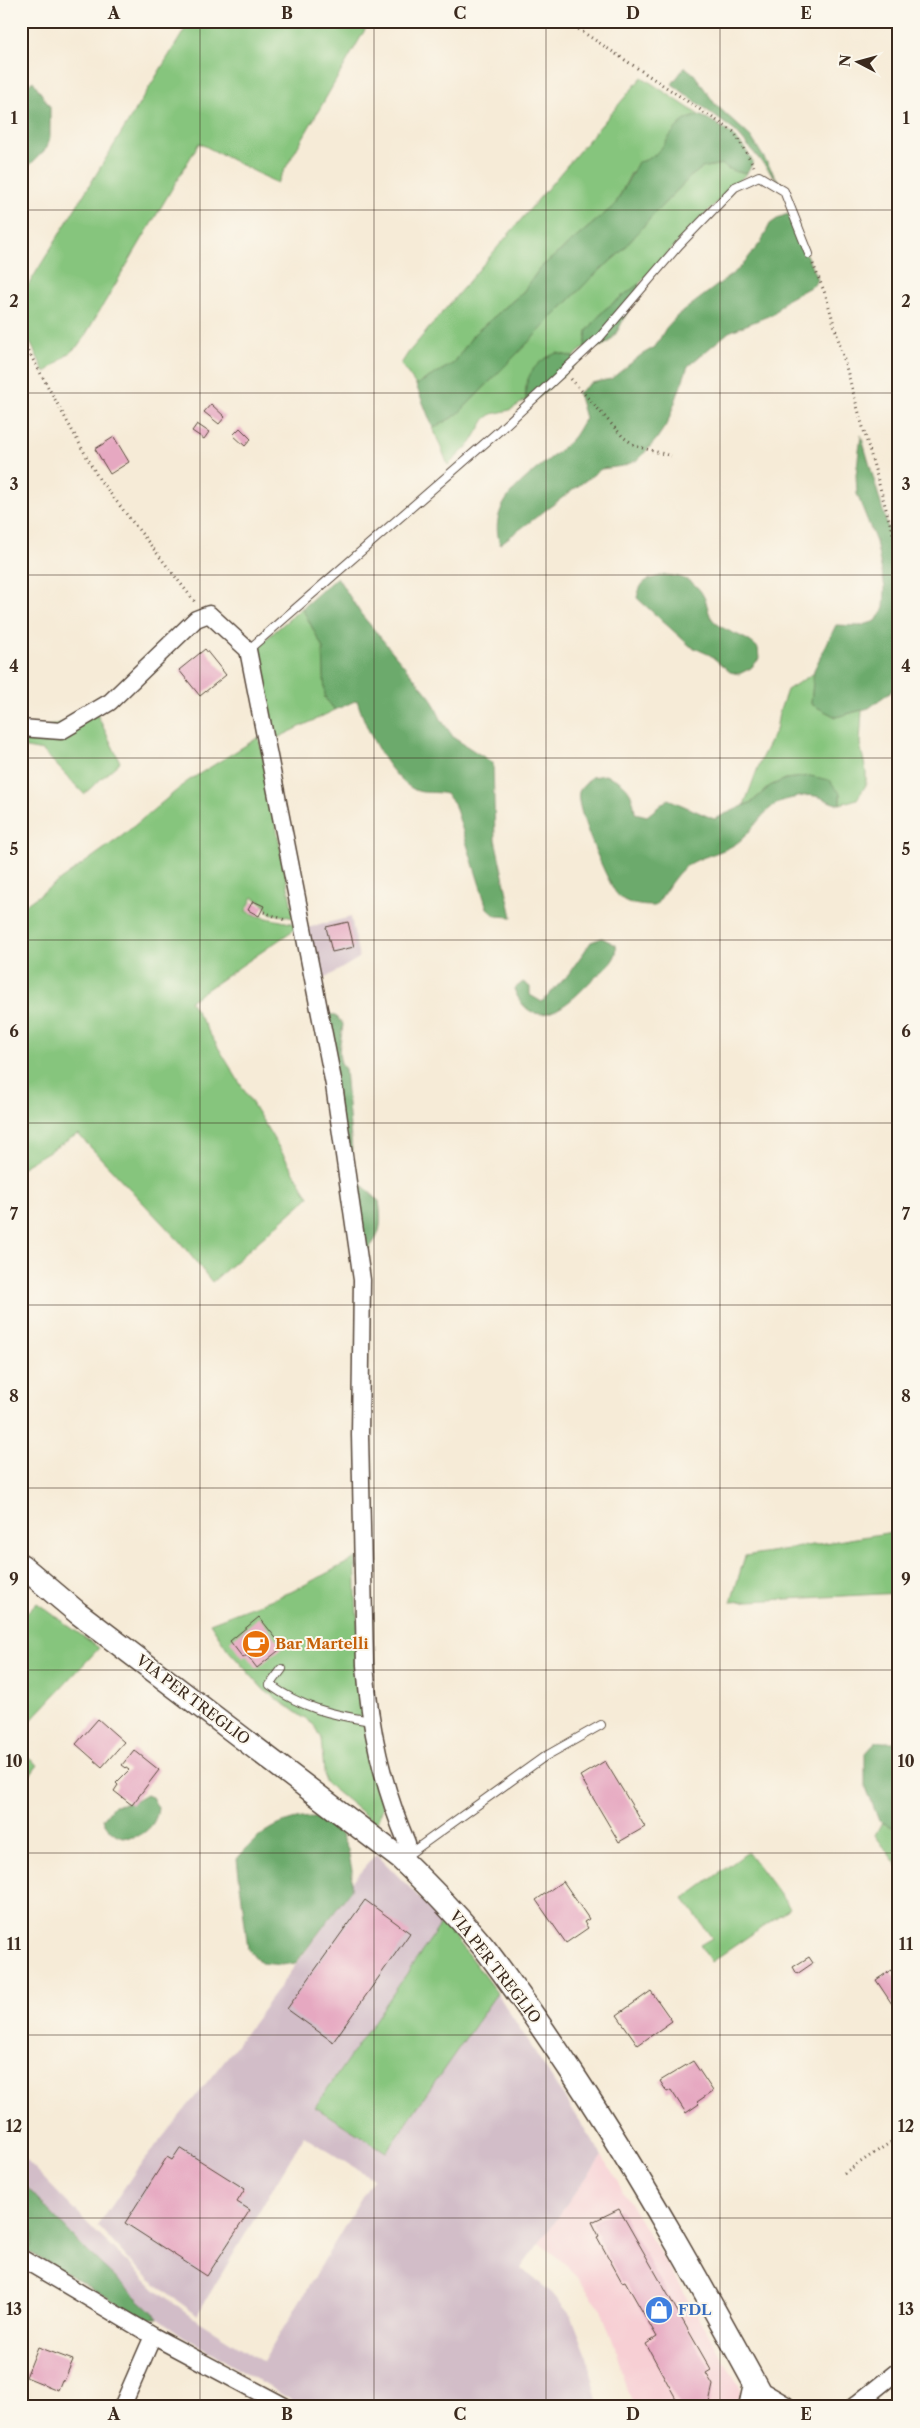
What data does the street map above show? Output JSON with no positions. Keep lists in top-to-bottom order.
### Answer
{
  "streets": {
    "main road": ["VIA PER TREGLIO"]
  },
  "places": {
    "cafe": ["Bar Martelli"],
    "shop": ["FDL"]
  },
  "north": "left",
  "grid": {
    "columns": [
      "A",
      "B",
      "C",
      "D",
      "E"
    ],
    "rows": [
      "1",
      "2",
      "3",
      "4",
      "5",
      "6",
      "7",
      "8",
      "9",
      "10",
      "11",
      "12",
      "13"
    ]
  }
}
